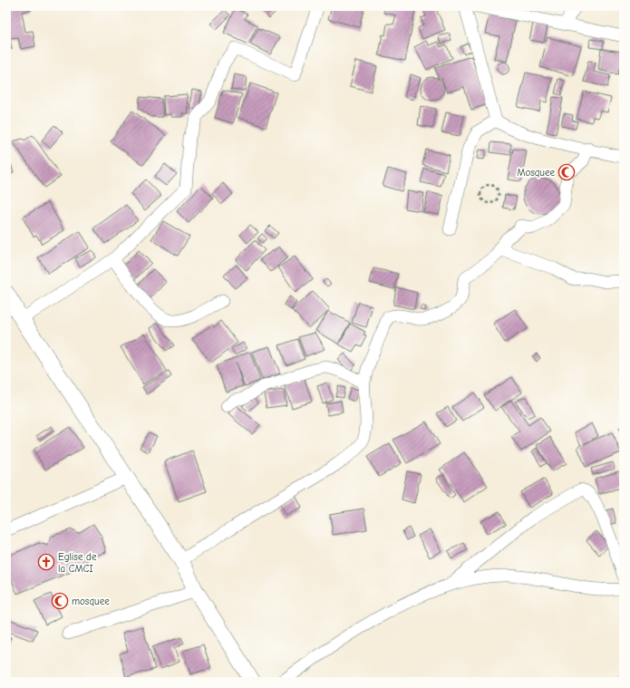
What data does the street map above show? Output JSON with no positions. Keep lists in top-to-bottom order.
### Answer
{
  "places": {
    "mosque": ["Mosquee", "mosquee"],
    "church": ["Eglise de la CMCI"]
  }
}
